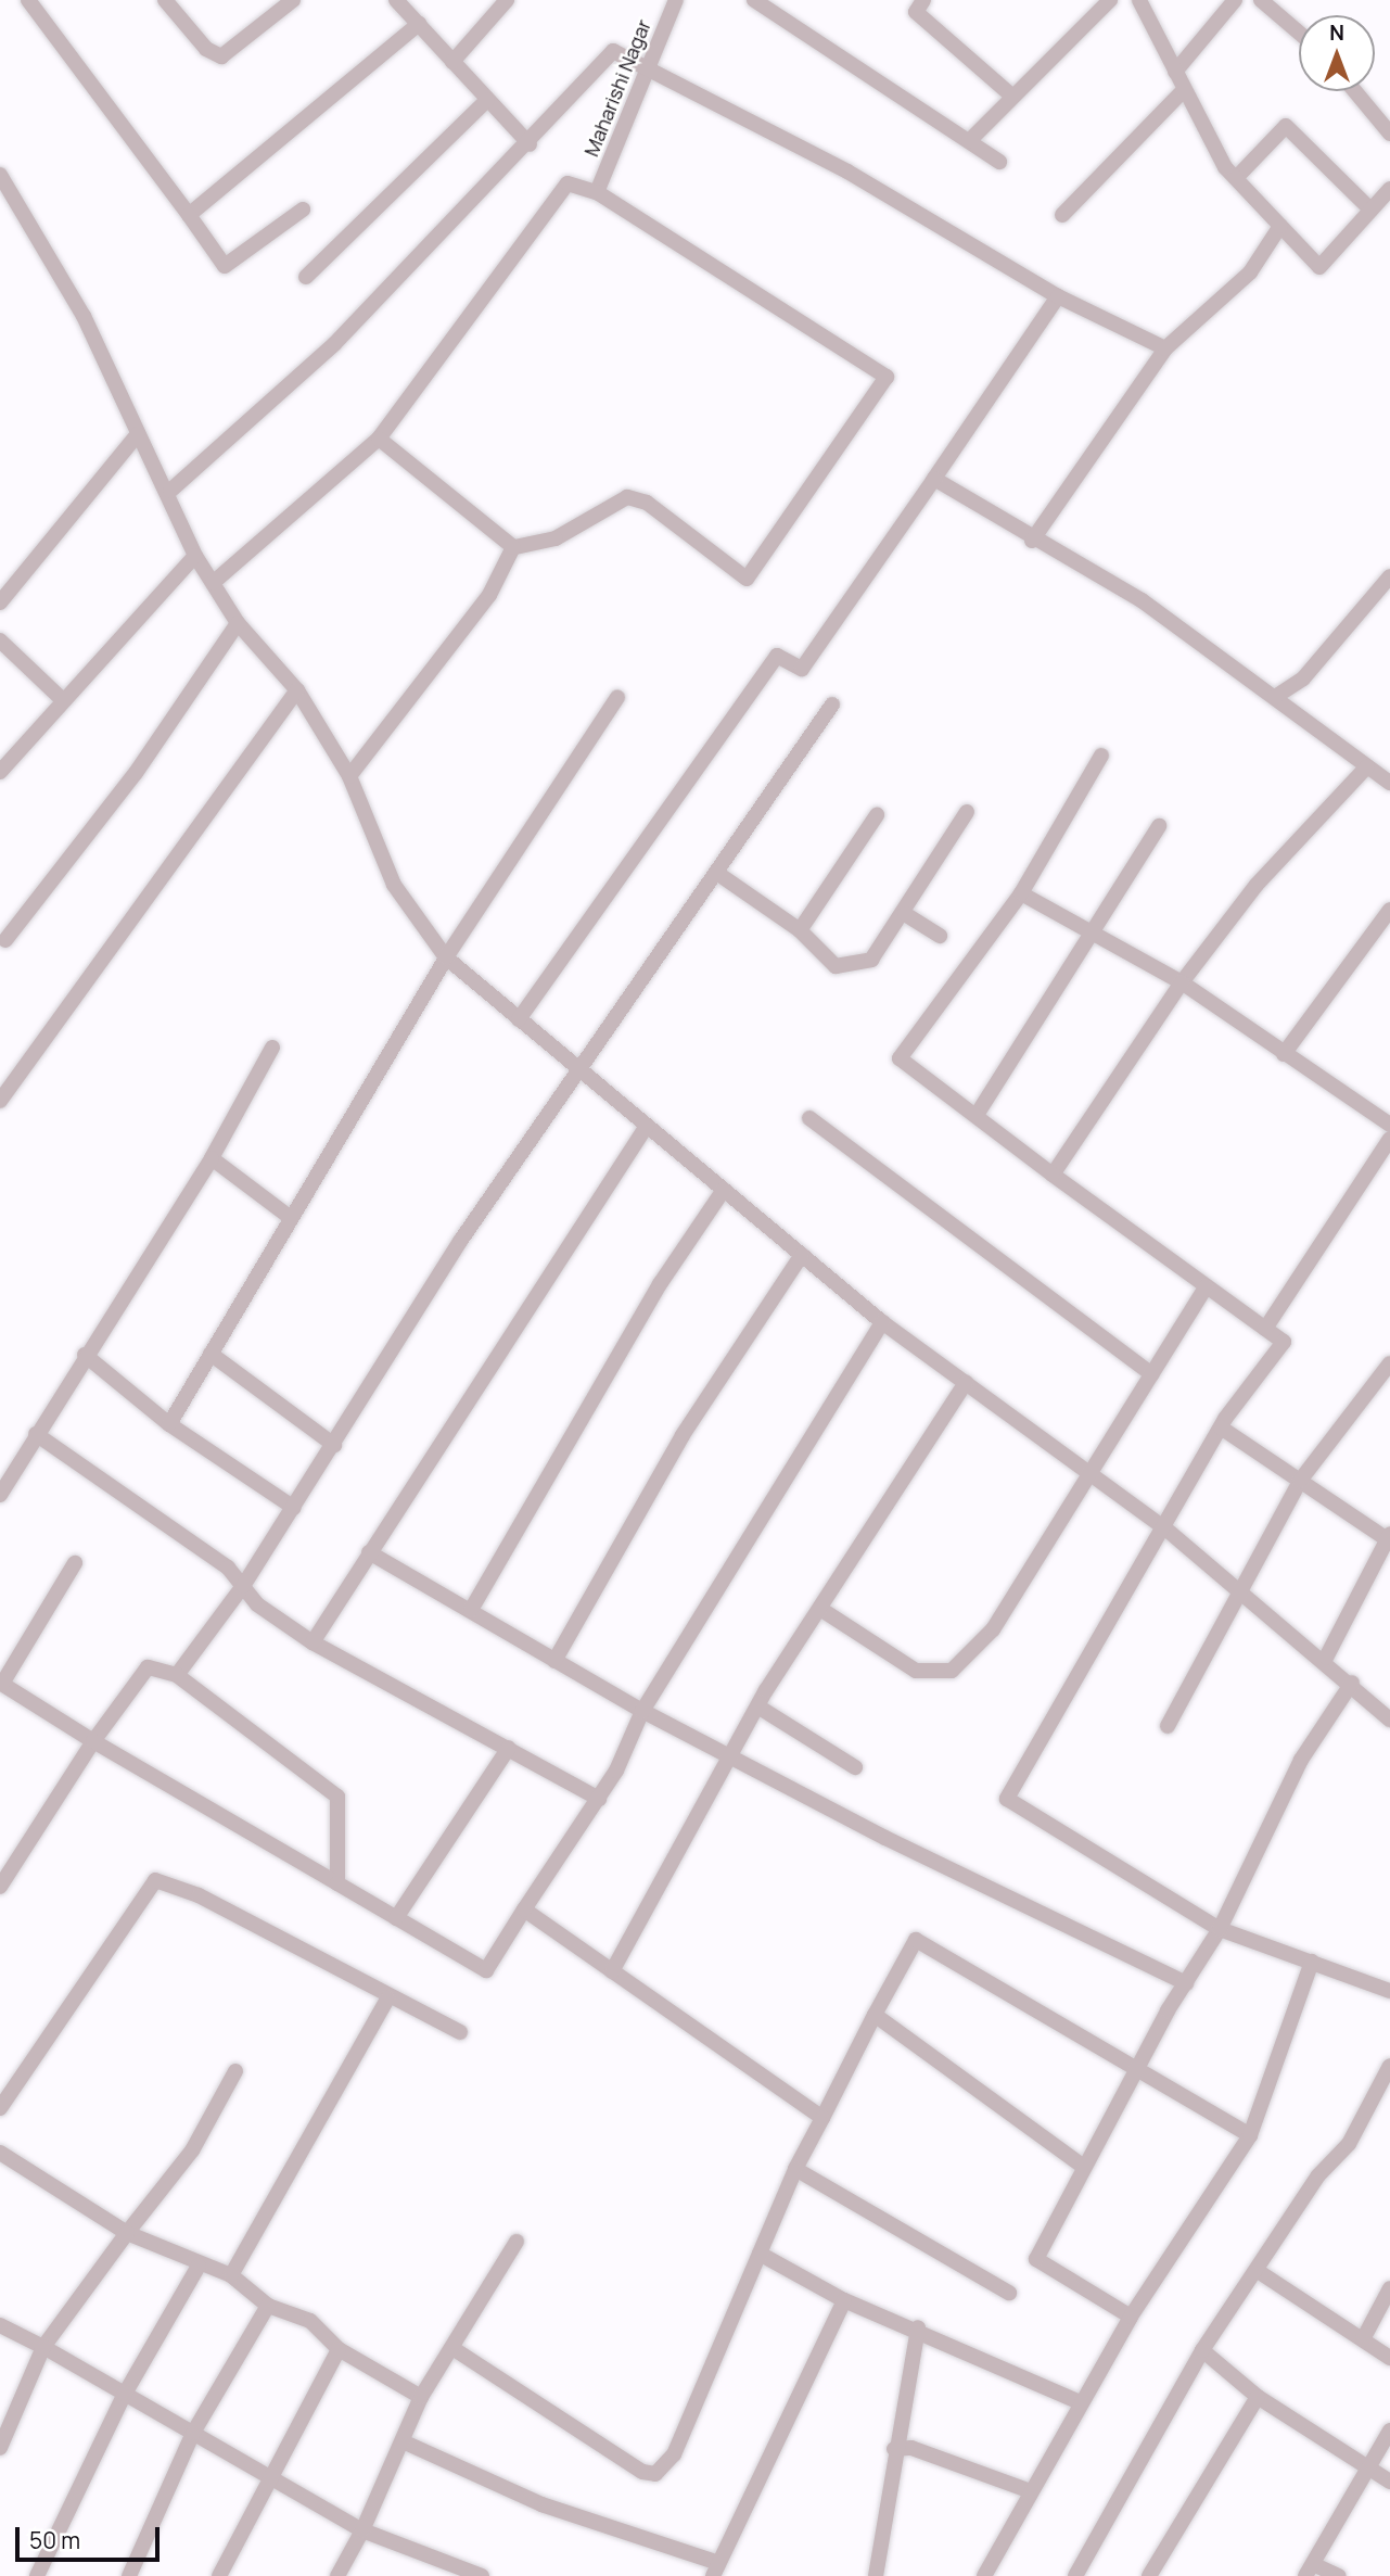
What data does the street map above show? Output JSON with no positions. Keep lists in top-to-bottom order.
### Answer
{
  "streets": {
    "street": ["Maharishi Nagar"]
  },
  "scale_bar": "50 m",
  "north": "top"
}
